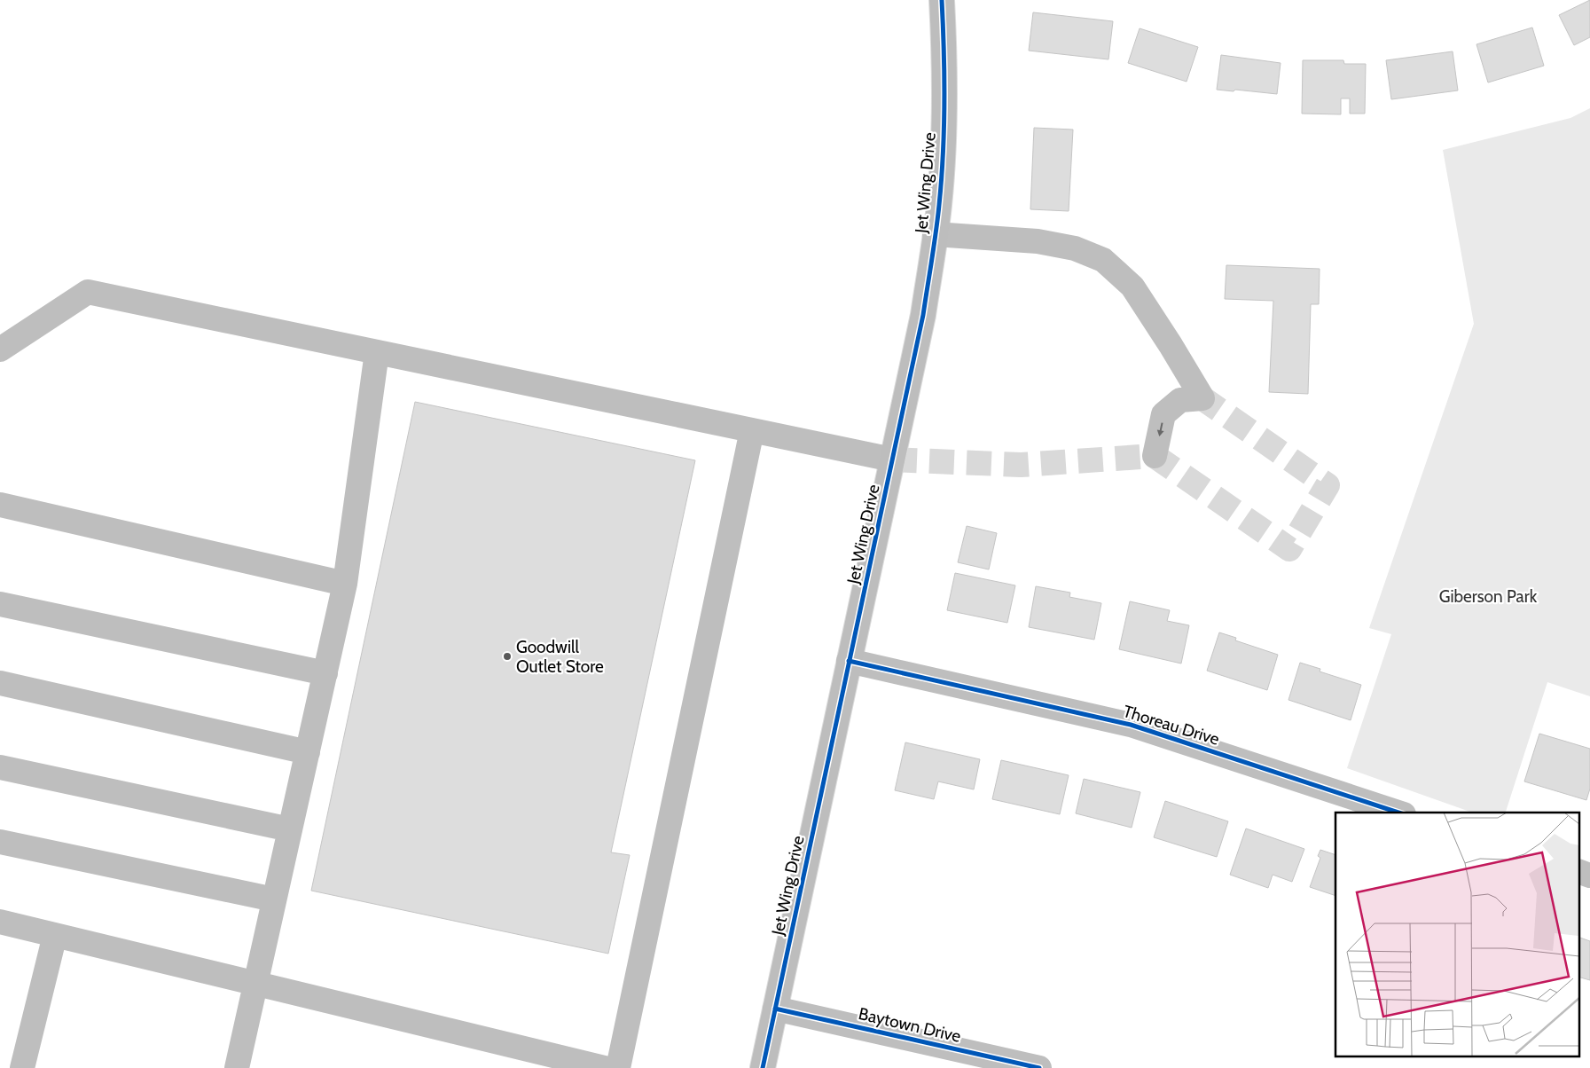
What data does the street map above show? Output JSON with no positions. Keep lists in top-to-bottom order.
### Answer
{
  "streets": {
    "main road": ["Jet Wing Drive"],
    "street": ["Thoreau Drive", "Baytown Drive"]
  },
  "crossings": [
    ["Jet Wing Drive", "Thoreau Drive"],
    ["Jet Wing Drive", "Baytown Drive"]
  ],
  "parks": ["Giberson Park"],
  "places": ["Goodwill Outlet Store"]
}
